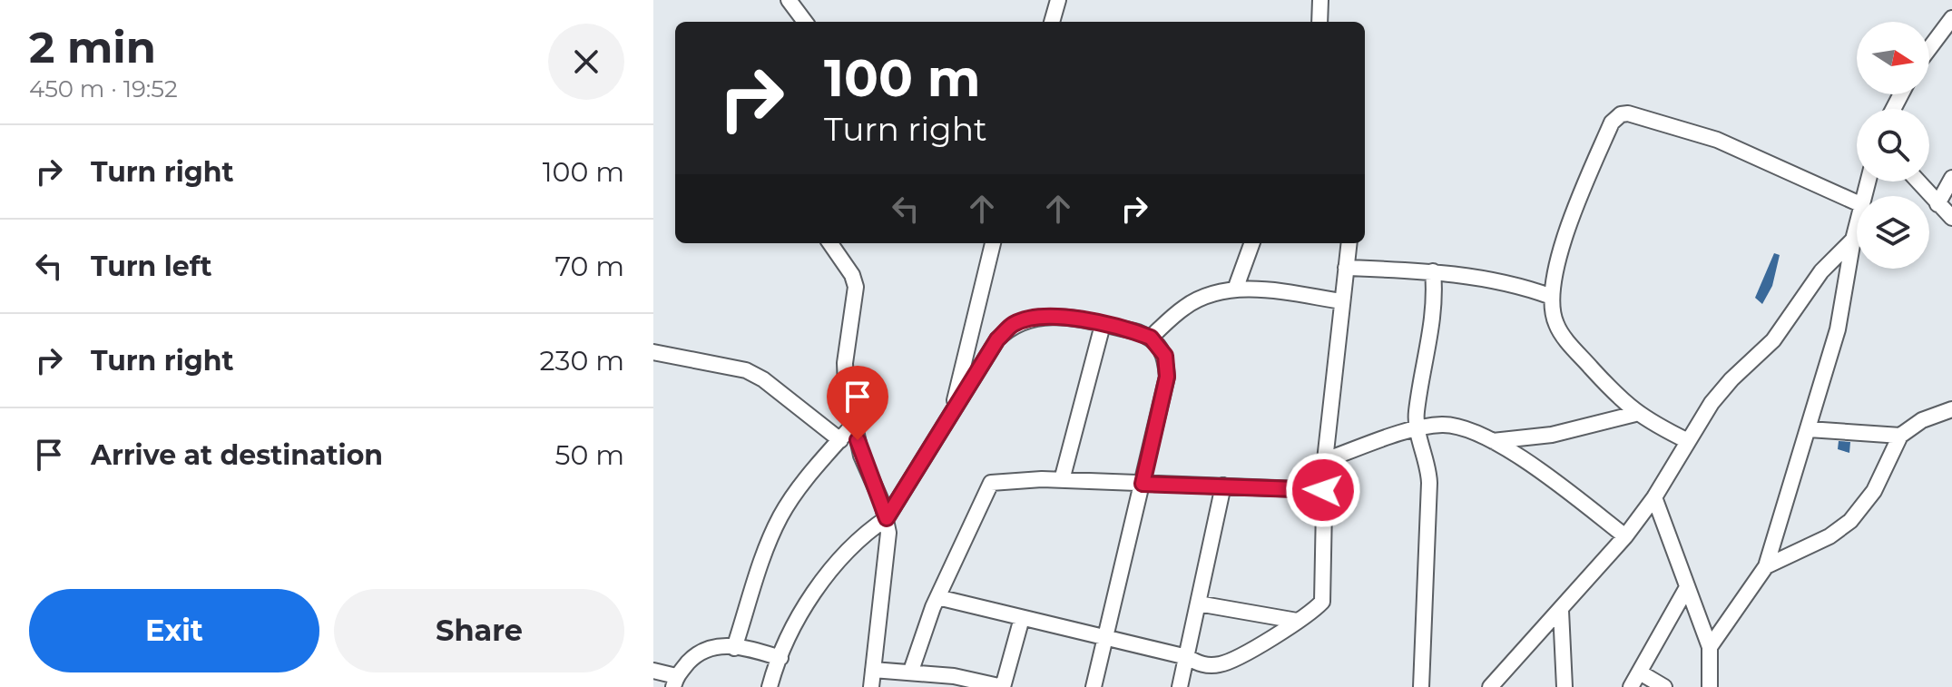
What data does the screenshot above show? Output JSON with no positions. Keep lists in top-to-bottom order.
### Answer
{
  "north": "right",
  "page": {
    "heading": ["2 min", "450 m · 19:52"],
    "turn": ["100 m", "Turn right"],
    "list": [
      {
        "name": "Turn right",
        "value": "100 m"
      },
      {
        "name": "Turn left",
        "value": "70 m"
      },
      {
        "name": "Turn right",
        "value": "230 m"
      },
      {
        "name": "Arrive at destination",
        "value": "50 m"
      }
    ],
    "buttons": ["Exit", "Share"]
  }
}
